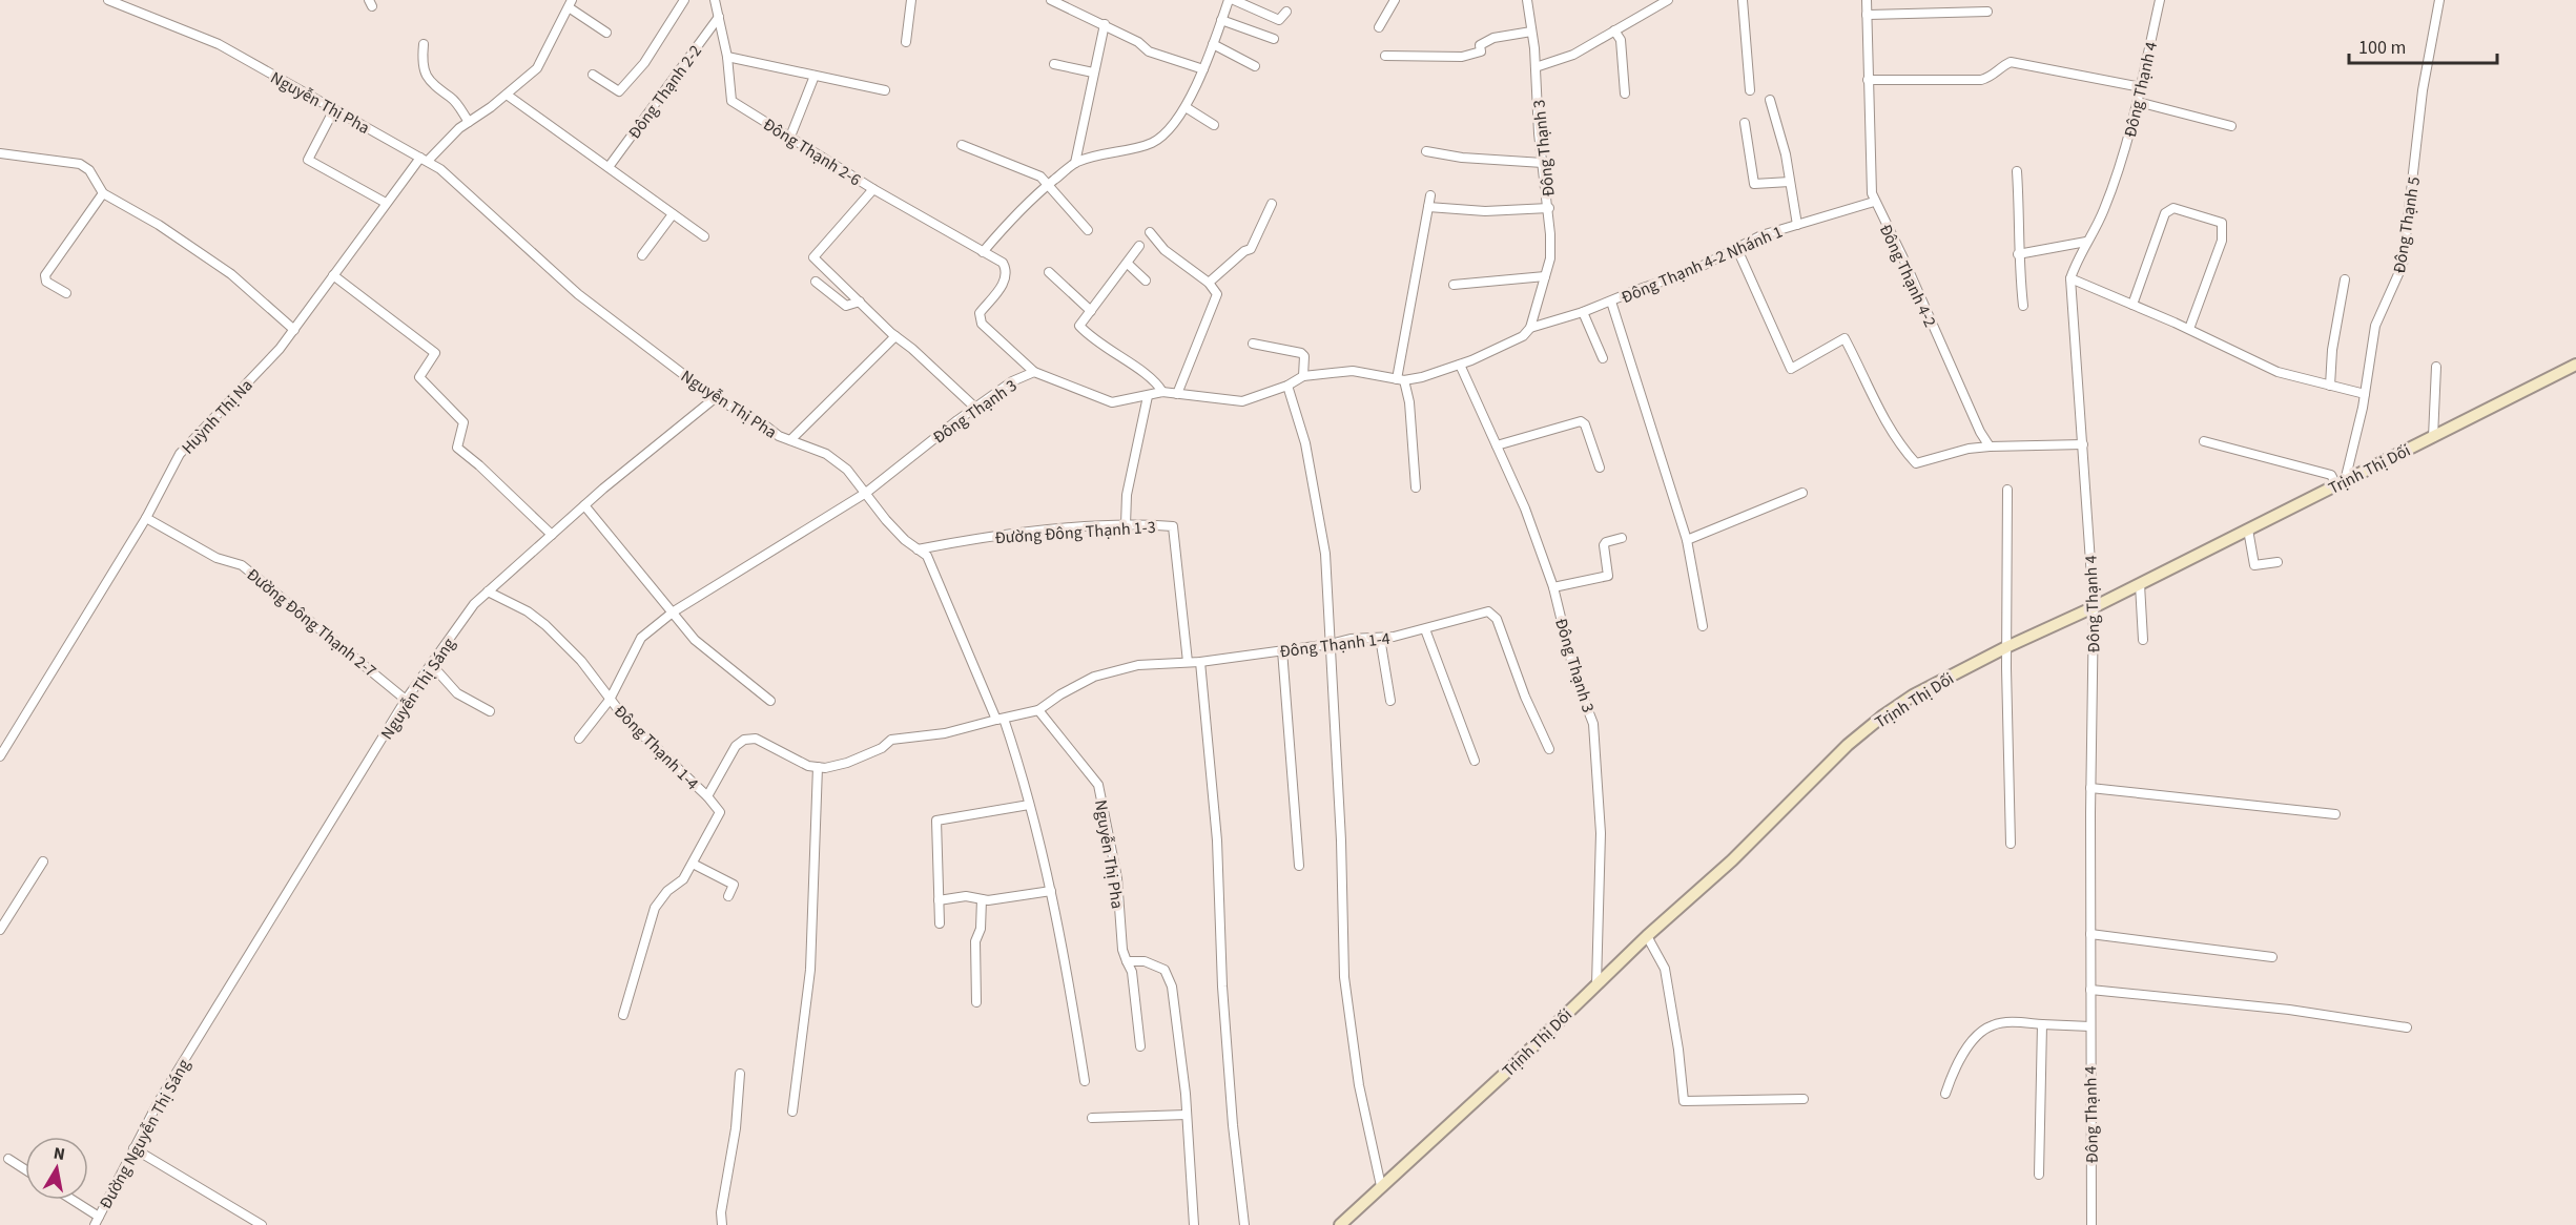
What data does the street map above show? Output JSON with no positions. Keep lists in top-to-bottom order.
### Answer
{
  "streets": {
    "main road": ["Trịnh Thị Dối"],
    "street": [
      "Đông Thạnh 4",
      "Đông Thạnh 2-2",
      "Nguyễn Thị Pha",
      "Đông Thạnh 3",
      "Đông Thạnh 2-6",
      "Đông Thạnh 5",
      "Đông Thạnh 4-2 Nhánh 1",
      "Đông Thạnh 4-2",
      "Huỳnh Thị Na",
      "Đường Đông Thạnh 1-3",
      "Đường Đông Thạnh 2-7",
      "Đông Thạnh 1-4",
      "Nguyễn Thị Sáng",
      "Đường Nguyễn Thị Sáng"
    ]
  },
  "crossings": [
    ["Đông Thạnh 4", "Trịnh Thị Dối"],
    ["Đông Thạnh 2-2", "Đông Thạnh 2-6"],
    ["Nguyễn Thị Pha", "Đông Thạnh 3"],
    ["Nguyễn Thị Pha", "Huỳnh Thị Na"],
    ["Nguyễn Thị Pha", "Đường Đông Thạnh 1-3"],
    ["Nguyễn Thị Pha", "Đông Thạnh 1-4"],
    ["Nguyễn Thị Pha", "Nguyễn Thị Sáng"],
    ["Đông Thạnh 3", "Đông Thạnh 2-6"],
    ["Đông Thạnh 3", "Đông Thạnh 4-2 Nhánh 1"],
    ["Đông Thạnh 3", "Trịnh Thị Dối"],
    ["Đông Thạnh 3", "Đông Thạnh 1-4"],
    ["Đông Thạnh 5", "Trịnh Thị Dối"],
    ["Đông Thạnh 4-2 Nhánh 1", "Đông Thạnh 4-2"],
    ["Huỳnh Thị Na", "Đường Đông Thạnh 2-7"],
    ["Đường Đông Thạnh 1-3", "Đông Thạnh 1-4"],
    ["Đường Đông Thạnh 2-7", "Nguyễn Thị Sáng"],
    ["Đông Thạnh 1-4", "Nguyễn Thị Sáng"],
    ["Nguyễn Thị Sáng", "Đường Nguyễn Thị Sáng"]
  ],
  "scale_bar": "100 m",
  "north": "top"
}
